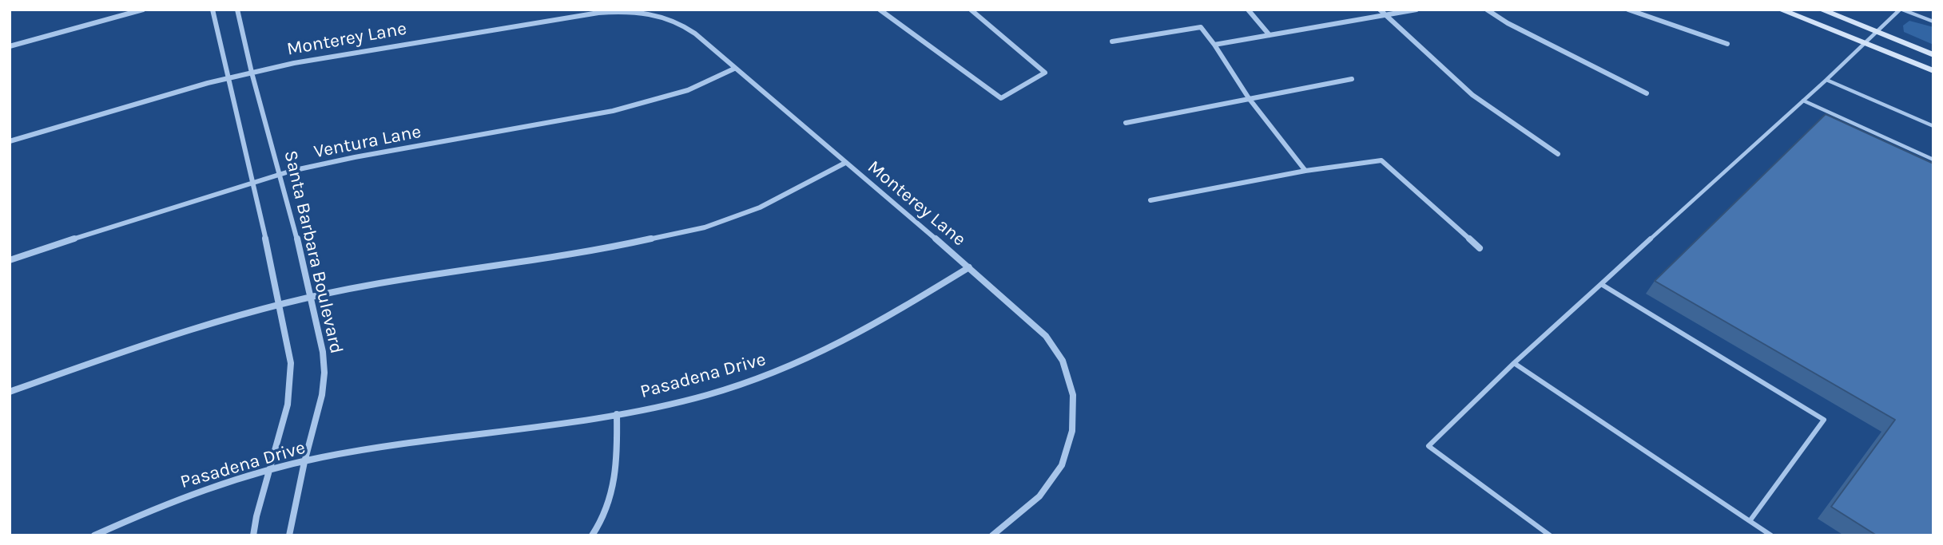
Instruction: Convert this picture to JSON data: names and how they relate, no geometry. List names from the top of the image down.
{
  "streets": {
    "street": [
      "Monterey Lane",
      "Ventura Lane",
      "Santa Barbara Boulevard",
      "Pasadena Drive"
    ]
  },
  "crossings": [
    ["Monterey Lane", "Ventura Lane"],
    ["Monterey Lane", "Santa Barbara Boulevard"],
    ["Monterey Lane", "Pasadena Drive"],
    ["Ventura Lane", "Santa Barbara Boulevard"],
    ["Santa Barbara Boulevard", "Pasadena Drive"]
  ]
}
